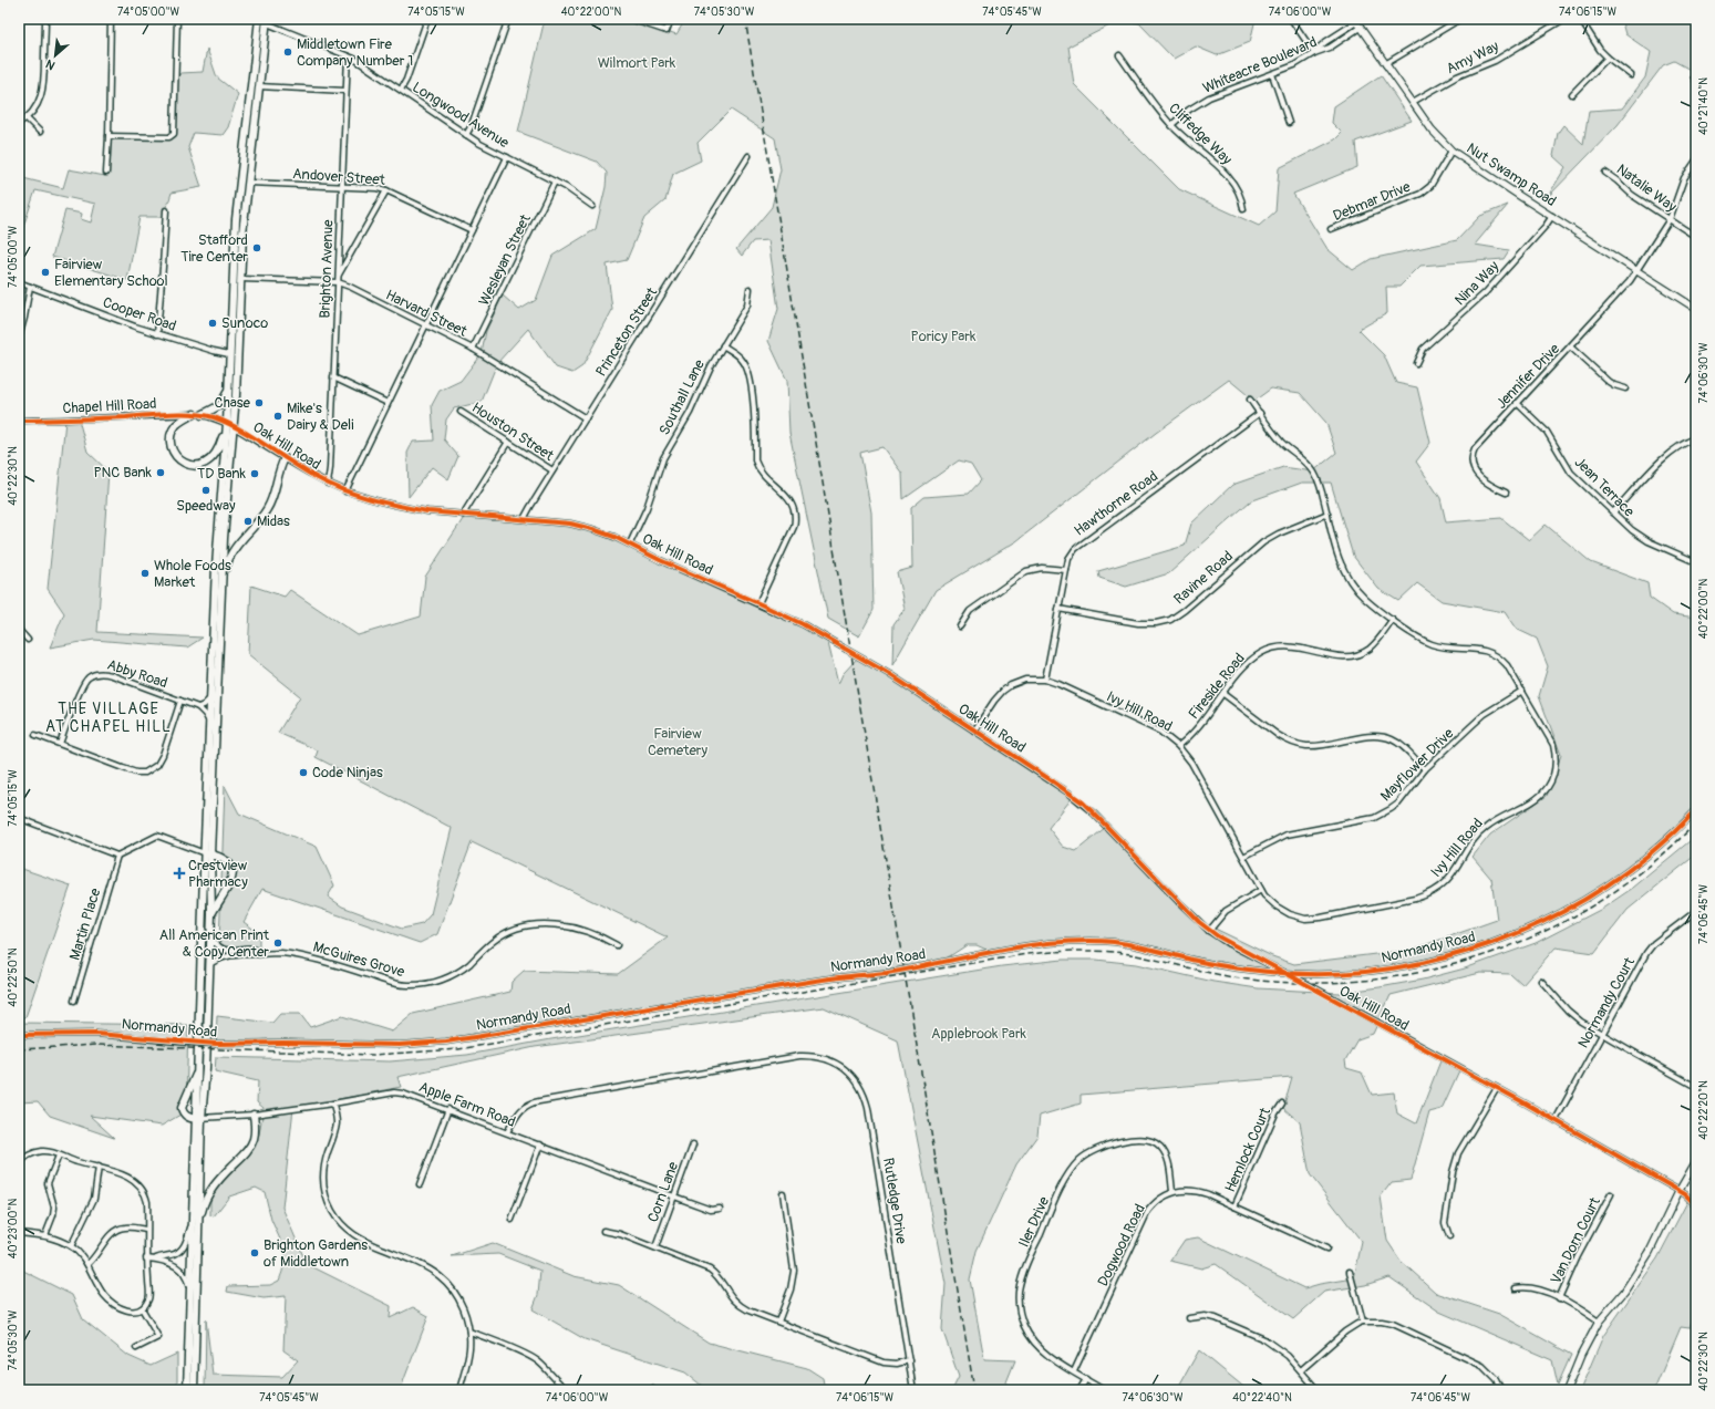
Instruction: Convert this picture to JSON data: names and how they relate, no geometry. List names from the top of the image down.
{
  "streets": {
    "main road": ["Nut Swamp Road"],
    "street": [
      "Amy Way",
      "Whiteacre Boulevard",
      "Longwood Avenue",
      "Cliffedge Way",
      "Andover Street",
      "Natalie Way",
      "Debmar Drive",
      "Wesleyan Street",
      "Brighton Avenue",
      "Nina Way",
      "Harvard Street",
      "Cooper Road",
      "Princeton Street",
      "Jennifer Drive",
      "Southall Lane",
      "Chapel Hill Road",
      "Houston Street",
      "Oak Hill Road",
      "Jean Terrace",
      "Hawthorne Road",
      "Ravine Road",
      "Abby Road",
      "Fireside Road",
      "Ivy Hill Road",
      "Mayflower Drive",
      "Martin Place",
      "Normandy Road",
      "McGuires Grove",
      "Normandy Court",
      "Apple Farm Road",
      "Hemlock Court",
      "Corn Lane",
      "Rutledge Drive",
      "Iler Drive",
      "Van Dorn Court",
      "Dogwood Road"
    ]
  },
  "crossings": [
    ["Amy Way", "Nut Swamp Road"],
    ["Whiteacre Boulevard", "Cliffedge Way"],
    ["Whiteacre Boulevard", "Nut Swamp Road"],
    ["Longwood Avenue", "Wesleyan Street"],
    ["Longwood Avenue", "Brighton Avenue"],
    ["Nut Swamp Road", "Debmar Drive"],
    ["Nut Swamp Road", "Nina Way"],
    ["Nut Swamp Road", "Jennifer Drive"],
    ["Andover Street", "Brighton Avenue"],
    ["Natalie Way", "Jennifer Drive"],
    ["Wesleyan Street", "Harvard Street"],
    ["Brighton Avenue", "Harvard Street"],
    ["Brighton Avenue", "Oak Hill Road"],
    ["Harvard Street", "Princeton Street"],
    ["Princeton Street", "Houston Street"],
    ["Princeton Street", "Oak Hill Road"],
    ["Jennifer Drive", "Jean Terrace"],
    ["Southall Lane", "Oak Hill Road"],
    ["Chapel Hill Road", "Oak Hill Road"],
    ["Oak Hill Road", "Ivy Hill Road"],
    ["Oak Hill Road", "Normandy Road"],
    ["Oak Hill Road", "Normandy Court"],
    ["Hawthorne Road", "Ravine Road"],
    ["Hawthorne Road", "Ivy Hill Road"],
    ["Ravine Road", "Ivy Hill Road"],
    ["Fireside Road", "Ivy Hill Road"],
    ["Ivy Hill Road", "Mayflower Drive"],
    ["Apple Farm Road", "Corn Lane"],
    ["Apple Farm Road", "Rutledge Drive"],
    ["Iler Drive", "Dogwood Road"]
  ],
  "districts": ["THE VILLAGE AT CHAPEL HILL"],
  "parks": [
    "Wilmort Park",
    "Poricy Park",
    "Fairview Cemetery",
    "Applebrook Park"
  ],
  "places": {
    "other": [
      "Middletown Fire Company Number 1",
      "Stafford Tire Center",
      "Fairview Elementary School",
      "Sunoco",
      "Chase",
      "Mike's Dairy & Deli",
      "PNC Bank",
      "TD Bank",
      "Speedway",
      "Midas",
      "Whole Foods Market",
      "Code Ninjas",
      "All American Print & Copy Center",
      "Brighton Gardens of Middletown"
    ],
    "health": ["Crestview Pharmacy"]
  },
  "north": "bottom left",
  "coordinates": [
    "74°05'00\"W",
    "74°05'15\"W",
    "40°22'00\"N",
    "74°05'30\"W",
    "74°05'45\"W",
    "74°06'00\"W",
    "74°06'15\"W",
    "40°21'40\"N",
    "74°06'30\"W",
    "40°22'30\"N",
    "74°06'45\"W",
    "40°22'50\"N",
    "40°22'20\"N",
    "40°23'00\"N",
    "40°22'40\"N"
  ]
}
